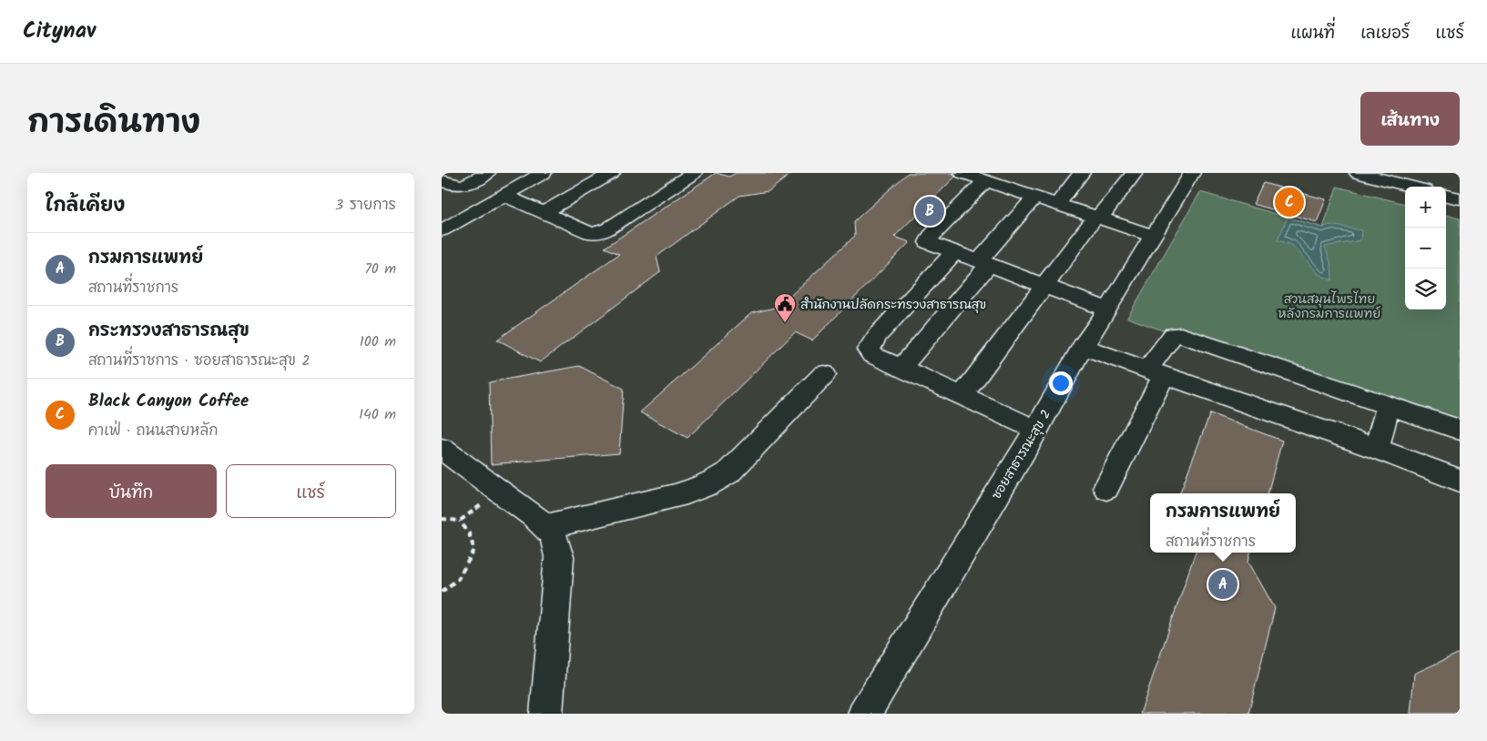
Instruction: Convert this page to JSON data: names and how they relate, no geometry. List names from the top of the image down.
{
  "streets": {
    "street": ["ซอยสาธารณะสุข 2"]
  },
  "parks": ["สวนสมุนไพรไทย หลังกรมการแพทย์"],
  "places": {
    "public building": ["สำนักงานปลัดกระทรวงสาธารณสุข"]
  },
  "page": {
    "header": "Citynav",
    "nav": ["แผนที่", "เลเยอร์", "แชร์"],
    "title": "การเดินทาง",
    "buttons": [
      "เส้นทาง",
      ["บันทึก", "แชร์"]
    ],
    "heading": ["ใกล้เคียง", "3 รายการ"],
    "pins": ["C", "B", "A"],
    "map_buttons": ["+", "−"],
    "list": [
      {
        "mark": "A",
        "name": "กรมการแพทย์",
        "note": "สถานที่ราชการ",
        "value": "70 m"
      },
      {
        "mark": "B",
        "name": "กระทรวงสาธารณสุข",
        "note": "สถานที่ราชการ · ซอยสาธารณะสุข 2",
        "value": "100 m"
      },
      {
        "mark": "C",
        "name": "Black Canyon Coffee",
        "note": "คาเฟ่ · ถนนสายหลัก",
        "value": "140 m"
      }
    ],
    "popup": ["กรมการแพทย์", "สถานที่ราชการ"]
  }
}
